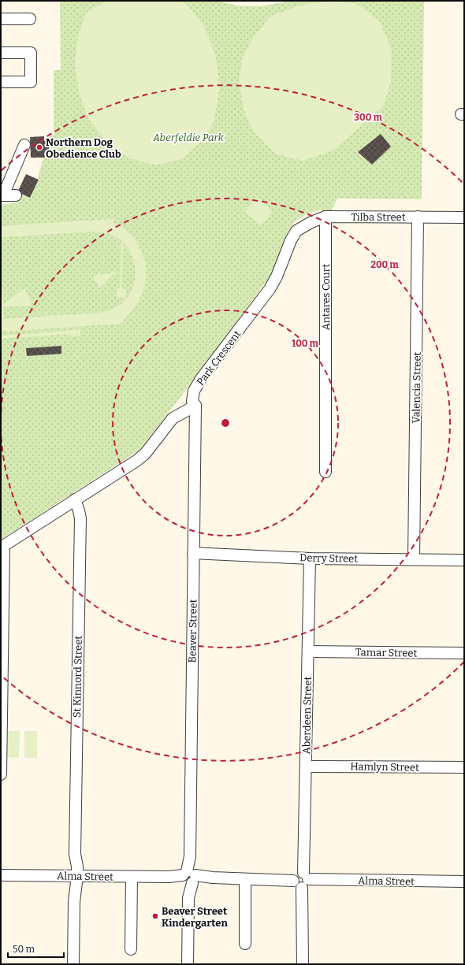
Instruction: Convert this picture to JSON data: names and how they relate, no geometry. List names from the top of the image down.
{
  "streets": {
    "street": [
      "Tilba Street",
      "Antares Court",
      "Park Crescent",
      "Valencia Street",
      "Derry Street",
      "Beaver Street",
      "Tamar Street",
      "St Kinnord Street",
      "Aberdeen Street",
      "Hamlyn Street",
      "Alma Street"
    ]
  },
  "crossings": [
    ["Tilba Street", "Antares Court"],
    ["Tilba Street", "Park Crescent"],
    ["Tilba Street", "Valencia Street"],
    ["Park Crescent", "Beaver Street"],
    ["Valencia Street", "Derry Street"],
    ["Derry Street", "Beaver Street"],
    ["Derry Street", "Aberdeen Street"],
    ["Beaver Street", "Alma Street"],
    ["Tamar Street", "Aberdeen Street"],
    ["St Kinnord Street", "Alma Street"],
    ["Aberdeen Street", "Hamlyn Street"],
    ["Aberdeen Street", "Alma Street"]
  ],
  "parks": ["Aberfeldie Park"],
  "places": ["Northern Dog Obedience Club", "Beaver Street Kindergarten"],
  "scale_bar": "50 m",
  "rings": ["300 m", "200 m", "100 m"]
}
